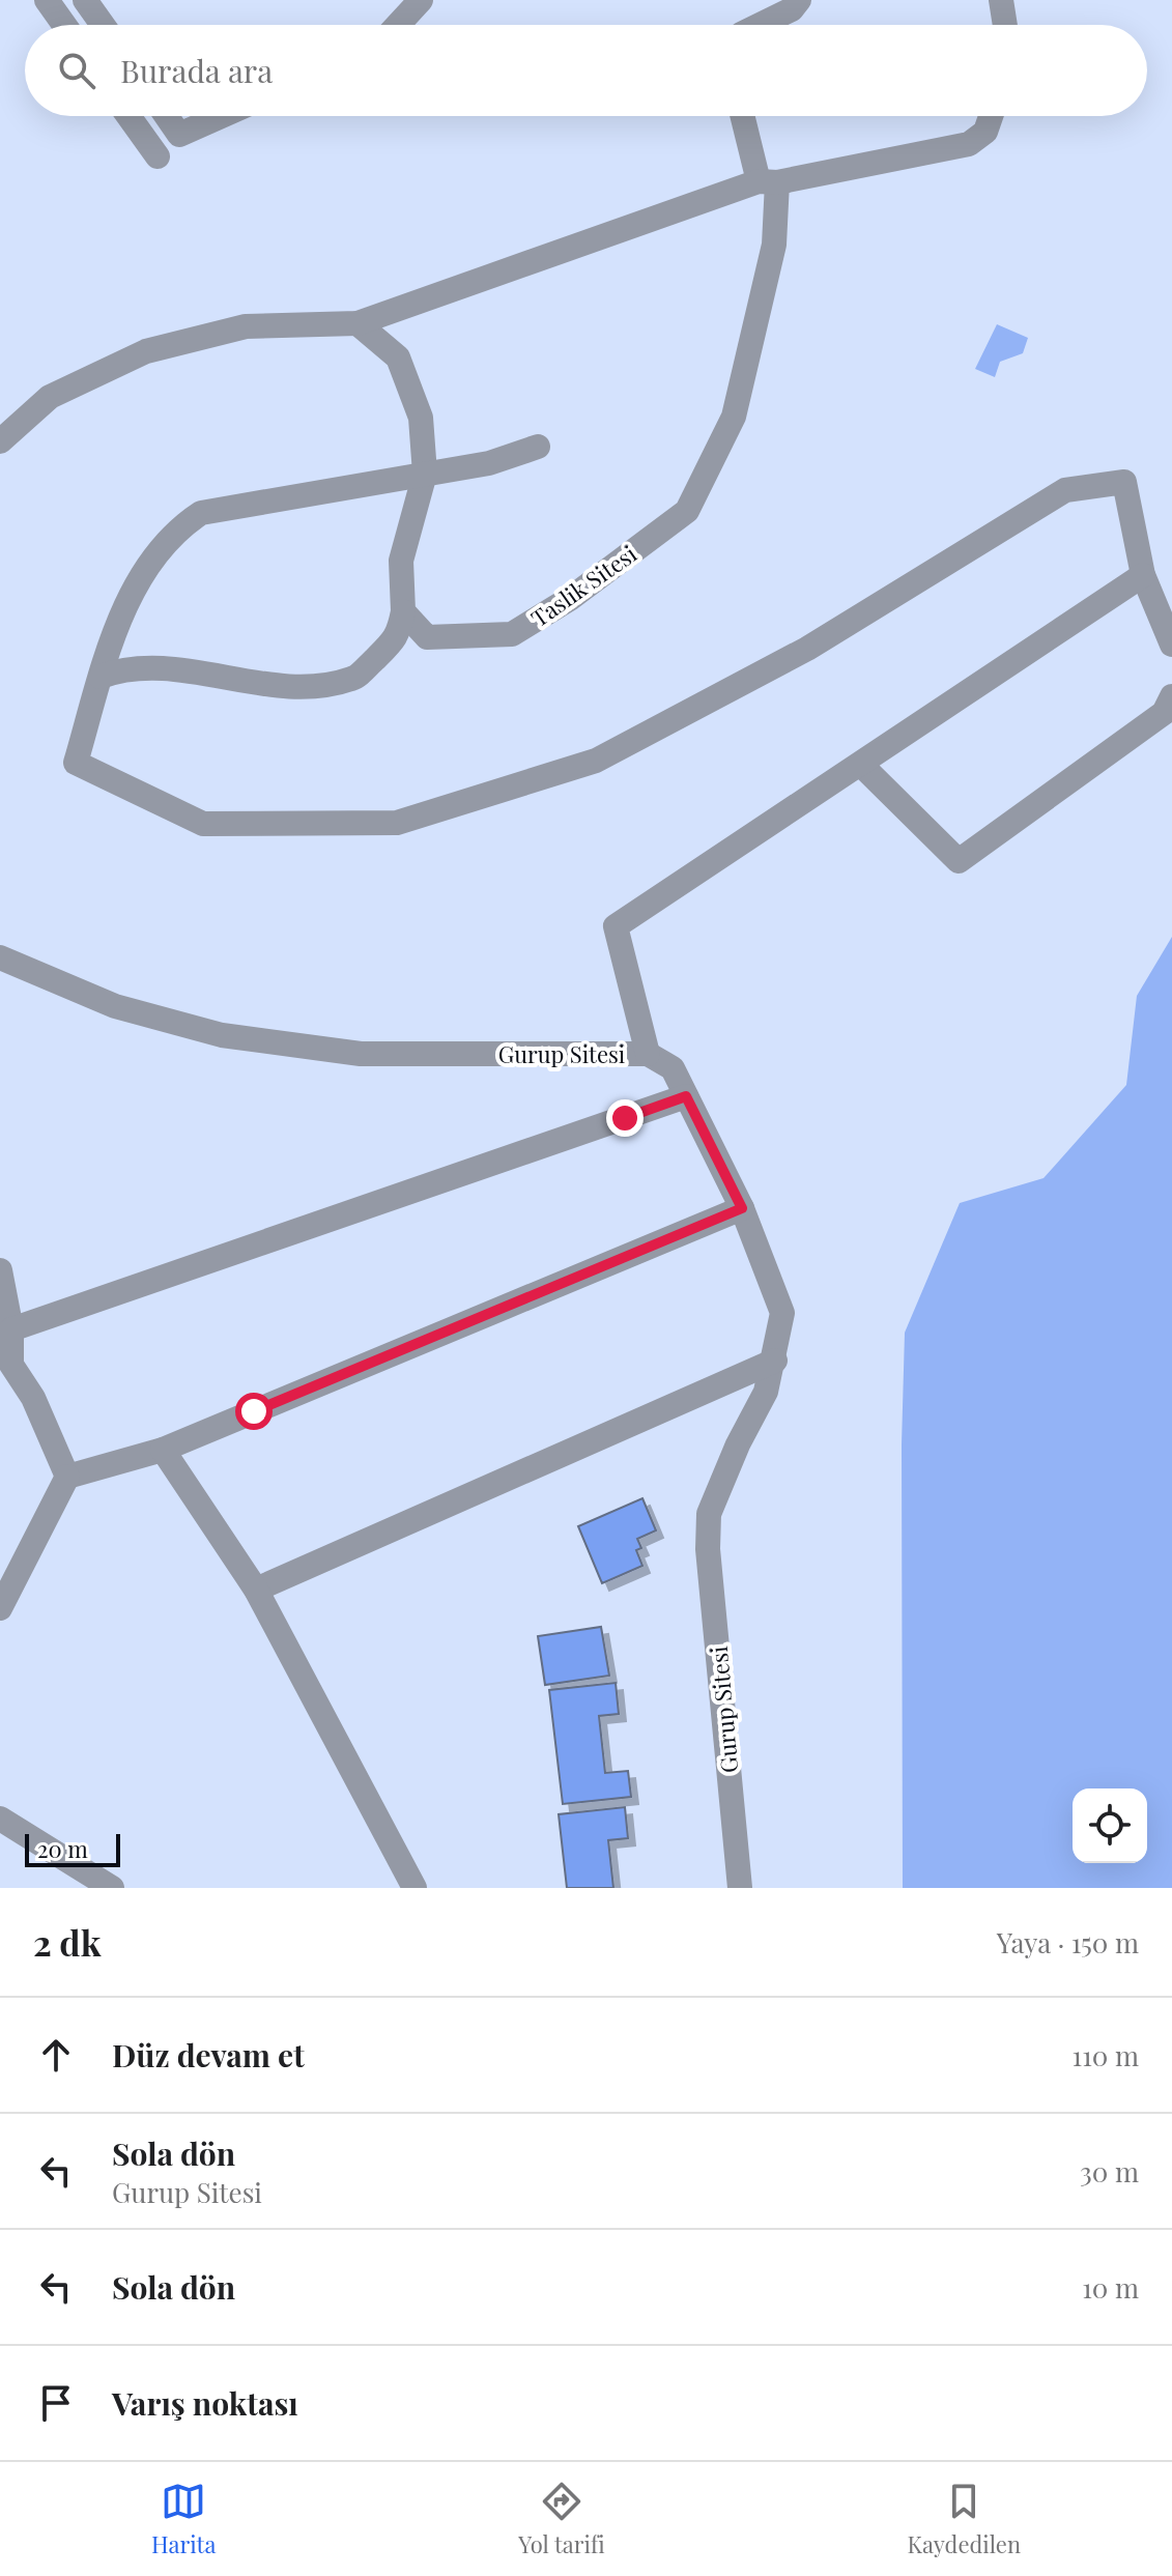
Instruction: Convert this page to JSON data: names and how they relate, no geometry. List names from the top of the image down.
{
  "streets": {
    "street": ["Taslik Sitesi", "Gurup Sitesi"]
  },
  "scale_bar": "20 m",
  "page": {
    "search": "Burada ara",
    "scale": "20 m",
    "heading": ["2 dk", "Yaya · 150 m"],
    "list": [
      ["Düz devam et", "110 m"],
      ["Sola dön", "Gurup Sitesi", "30 m"],
      ["Sola dön", "10 m"],
      "Varış noktası"
    ],
    "nav": ["Harita", "Yol tarifi", "Kaydedilen"]
  }
}
